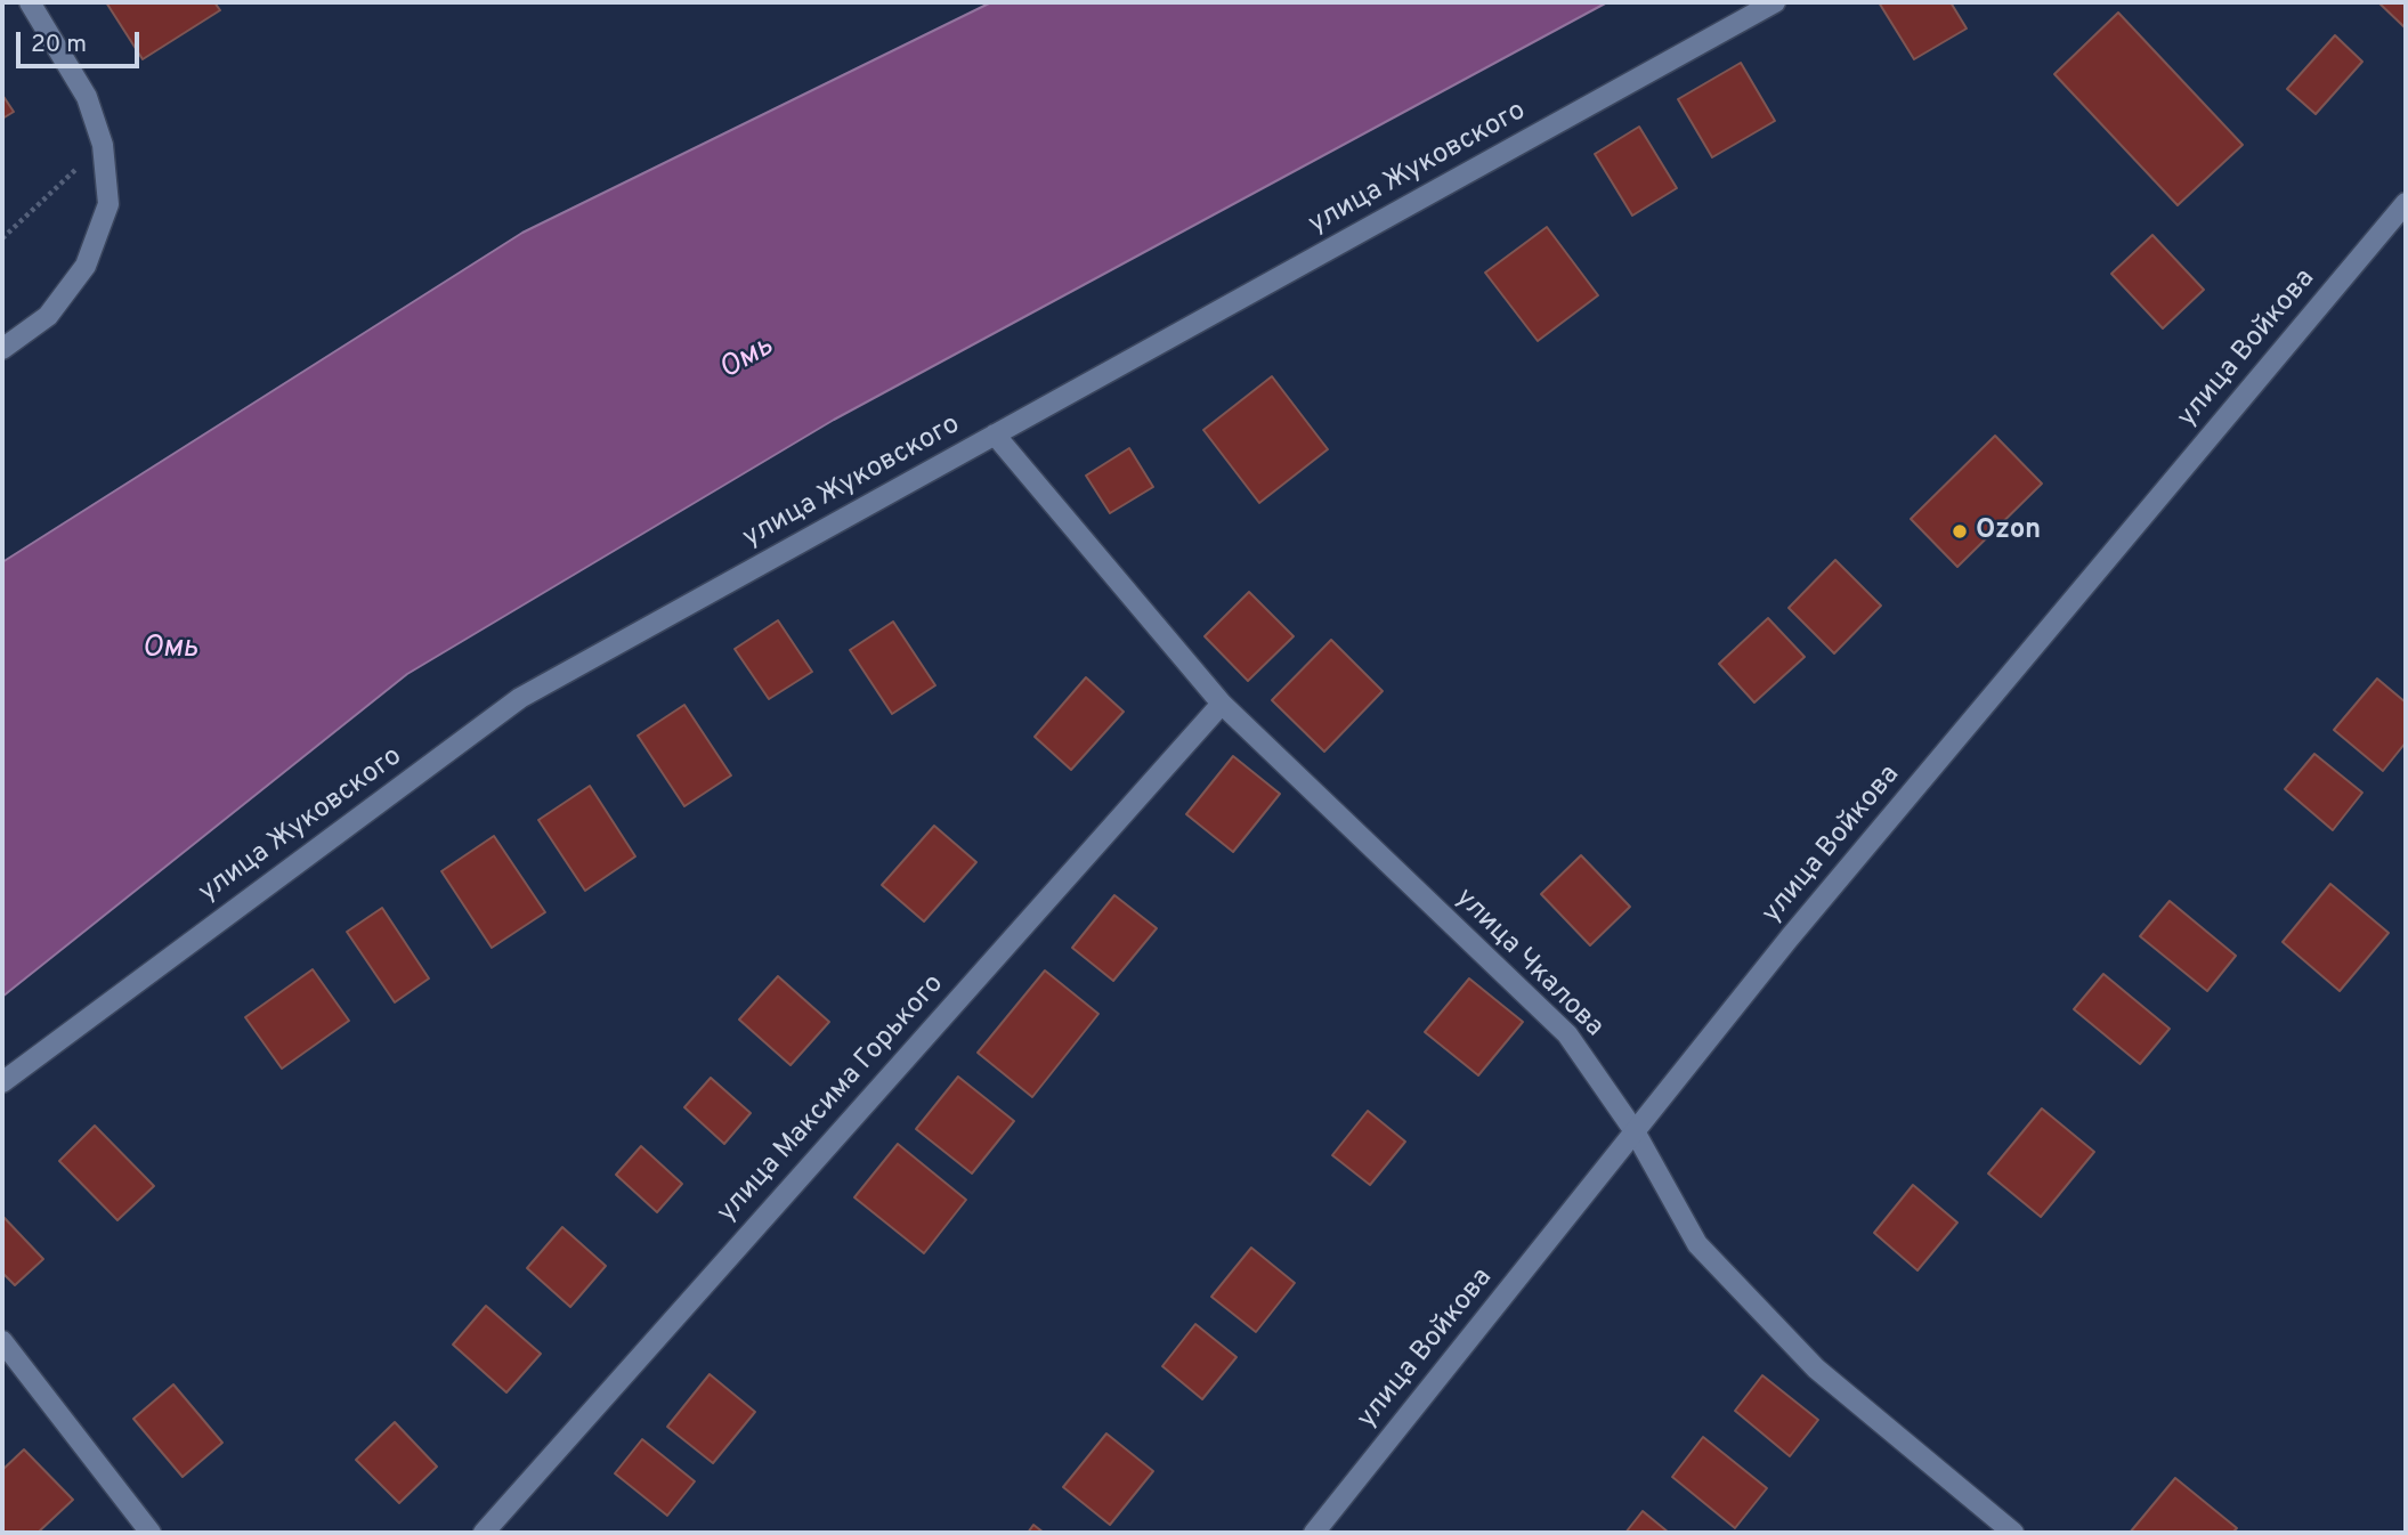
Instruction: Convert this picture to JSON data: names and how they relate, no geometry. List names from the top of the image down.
{
  "streets": {
    "street": [
      "улица Жуковского",
      "улица Войкова",
      "улица Чкалова",
      "улица Максима Горького"
    ]
  },
  "crossings": [
    ["улица Жуковского", "улица Чкалова"],
    ["улица Войкова", "улица Чкалова"],
    ["улица Чкалова", "улица Максима Горького"]
  ],
  "water": ["Омь"],
  "places": ["Ozon"],
  "scale_bar": "20 m"
}
